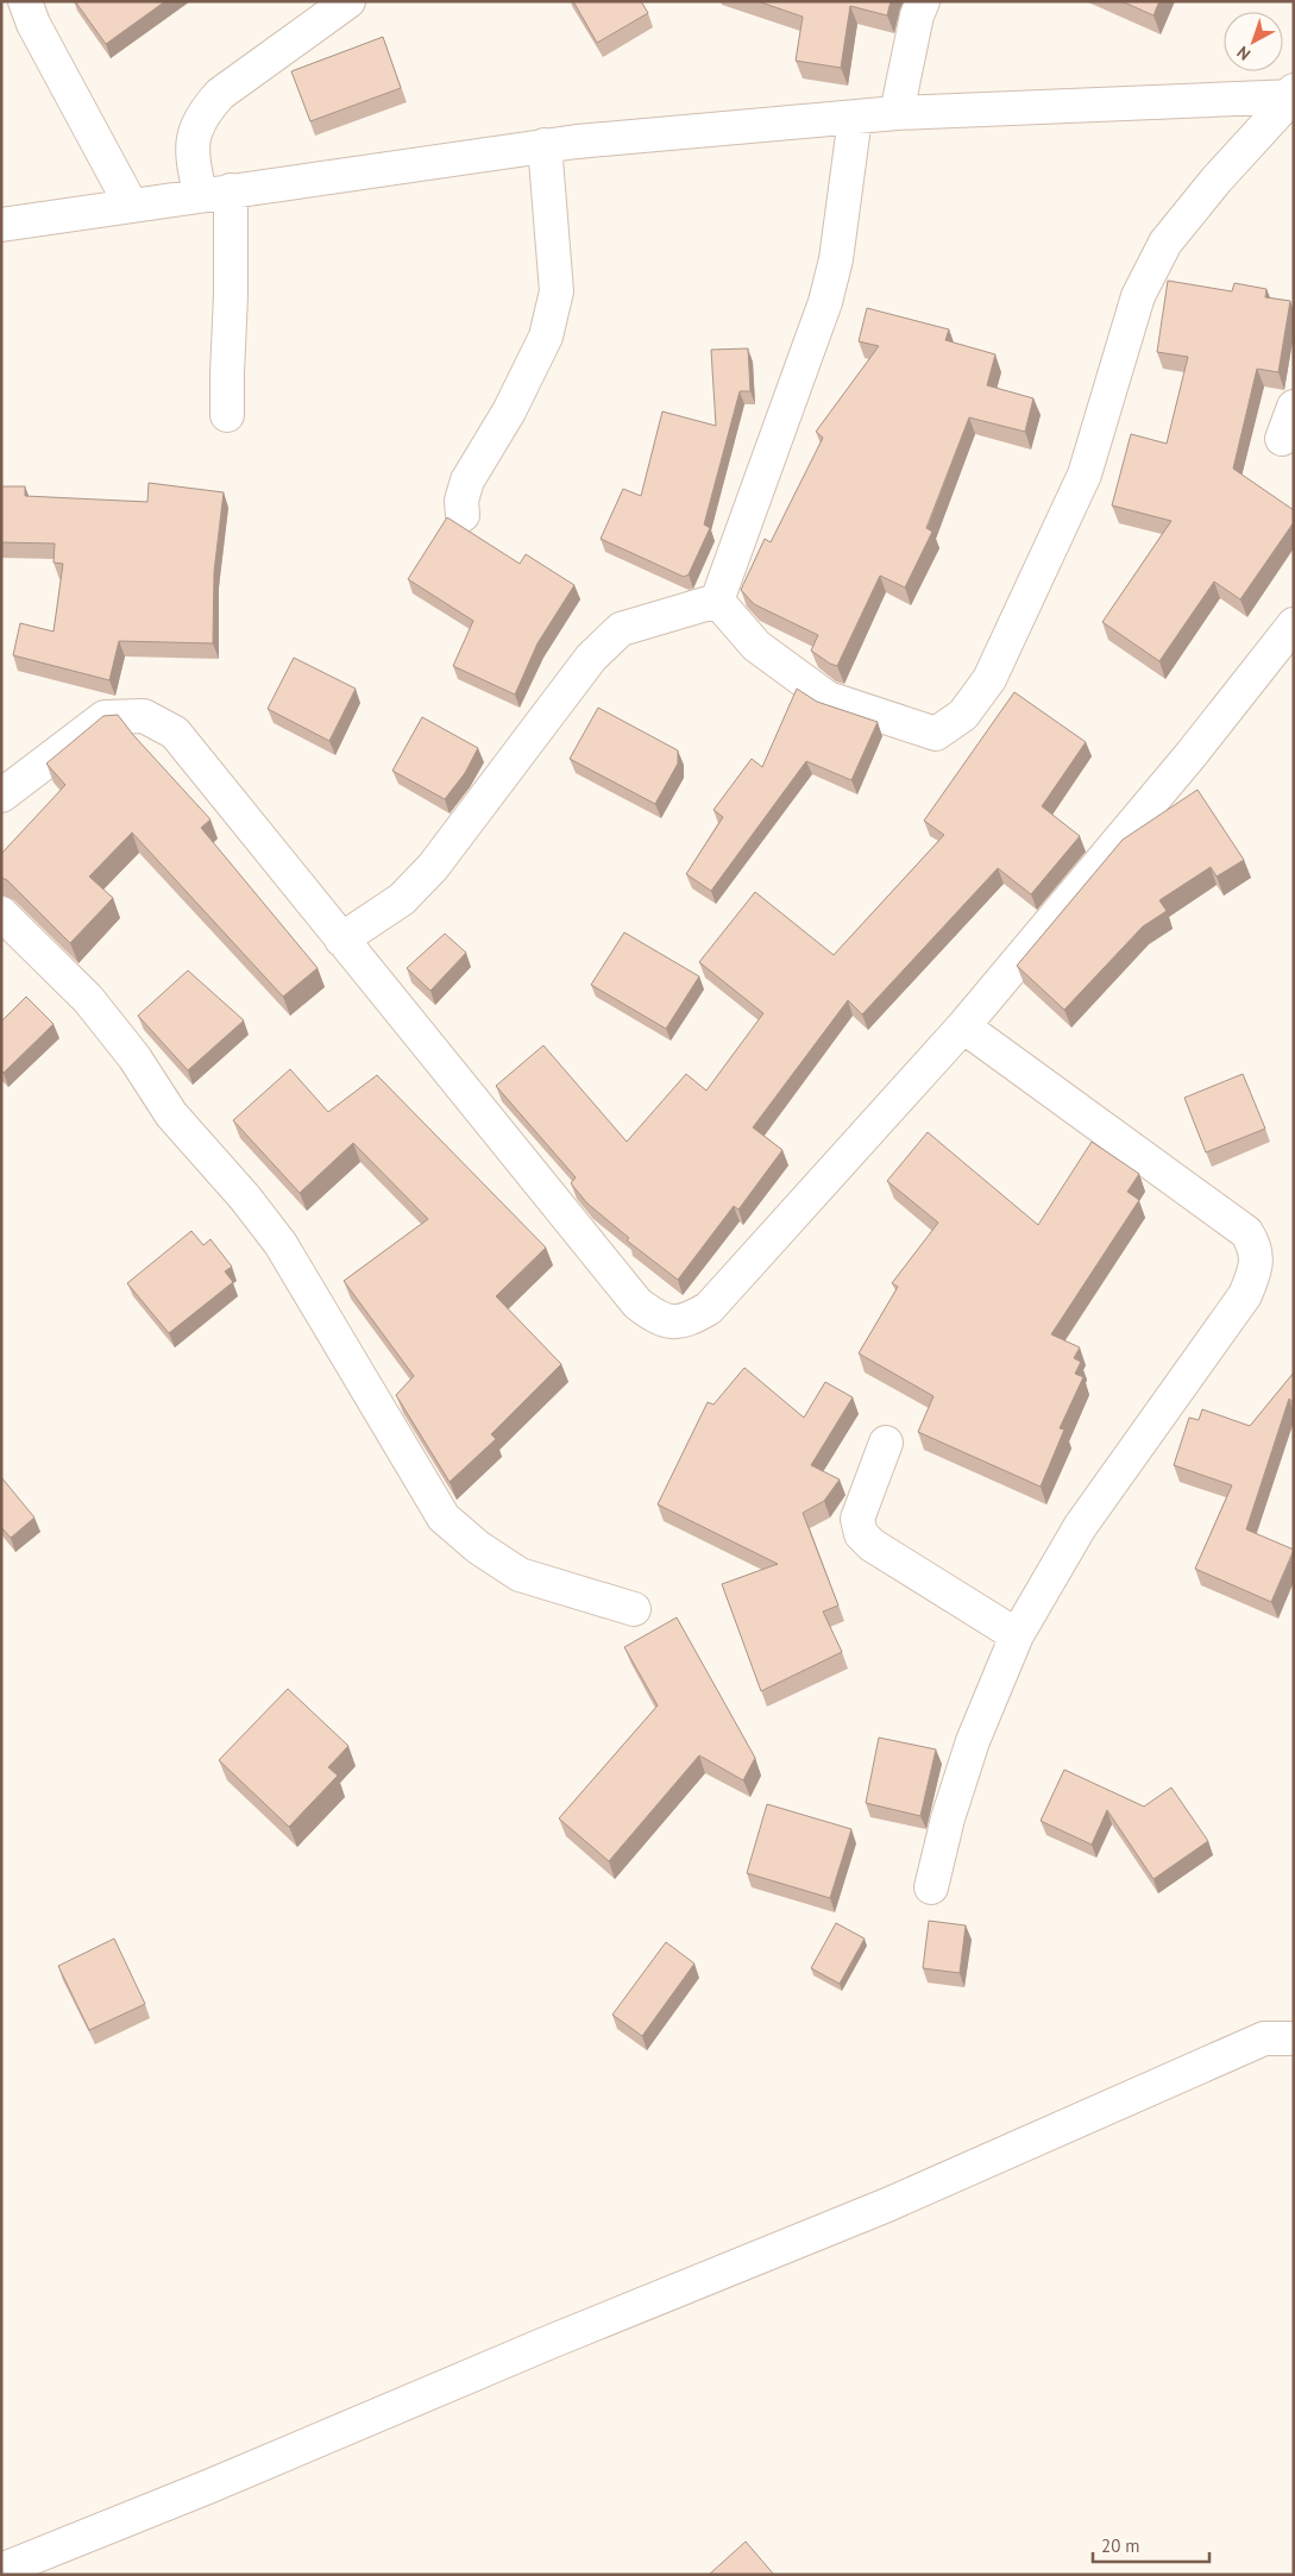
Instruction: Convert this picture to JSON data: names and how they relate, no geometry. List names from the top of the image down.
{
  "scale_bar": "20 m",
  "north": "bottom left"
}
